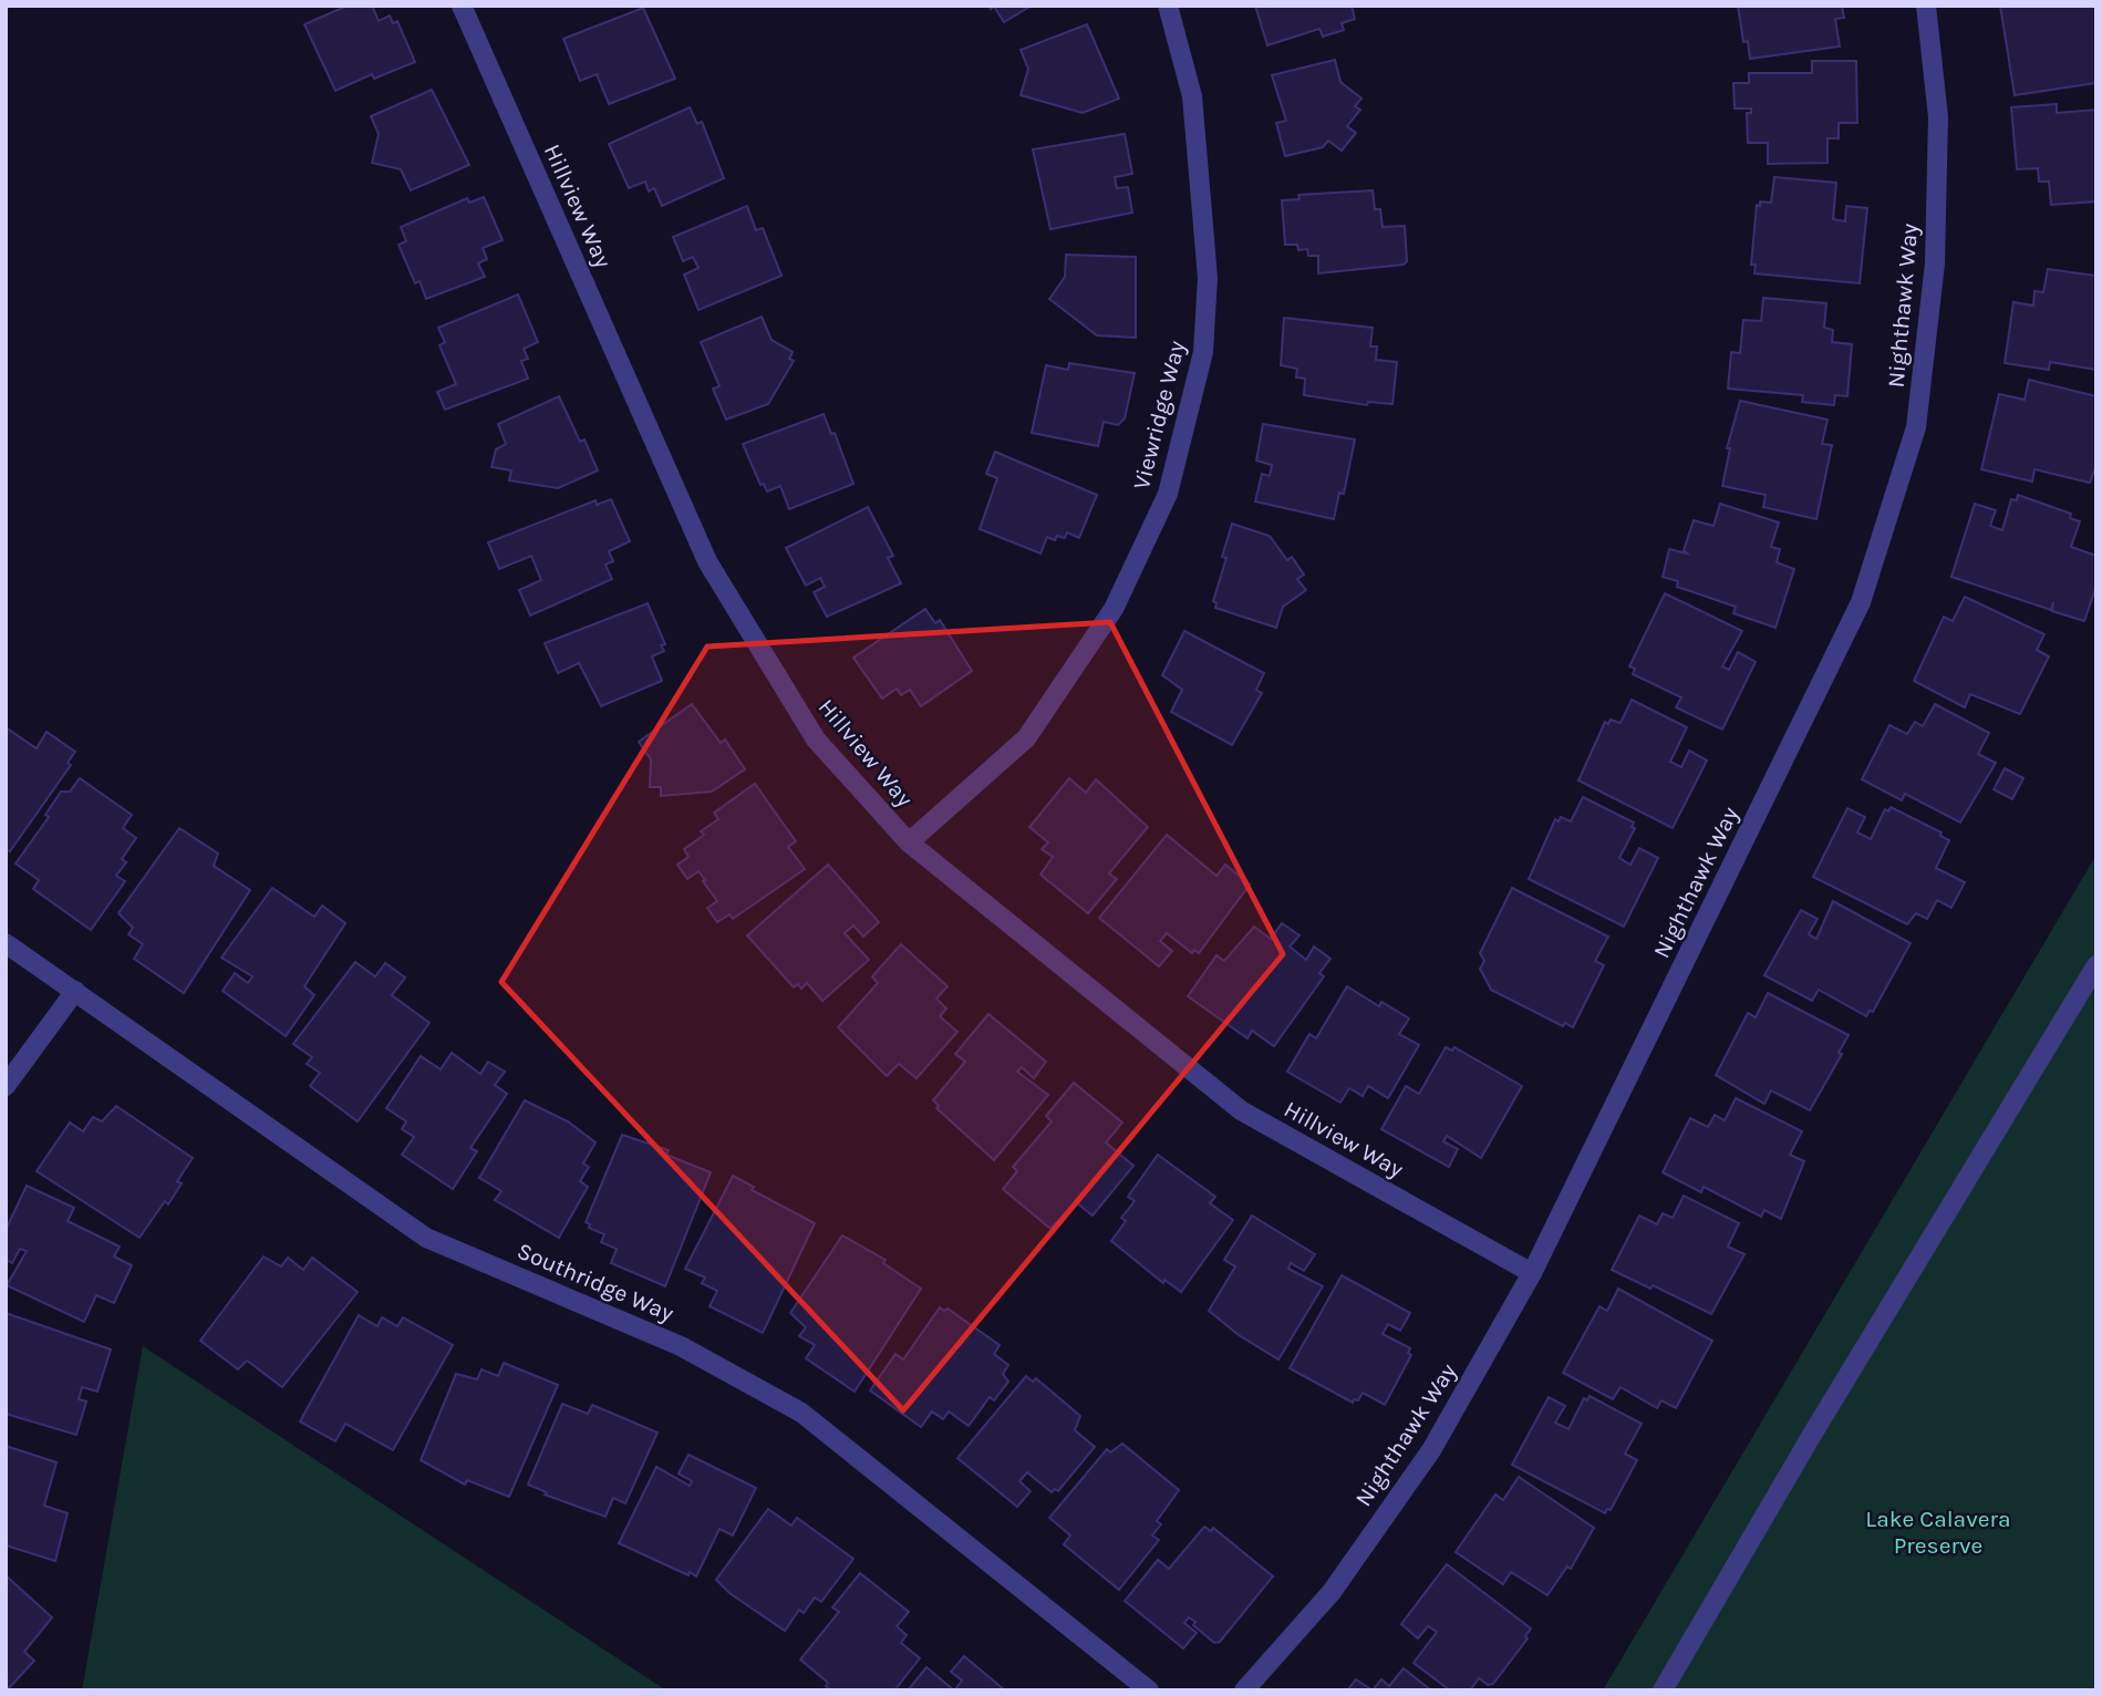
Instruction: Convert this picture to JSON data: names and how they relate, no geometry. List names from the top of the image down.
{
  "streets": {
    "street": [
      "Hillview Way",
      "Nighthawk Way",
      "Viewridge Way",
      "Southridge Way"
    ]
  },
  "crossings": [
    ["Hillview Way", "Nighthawk Way"],
    ["Hillview Way", "Viewridge Way"]
  ],
  "parks": ["Lake Calavera Preserve"]
}
